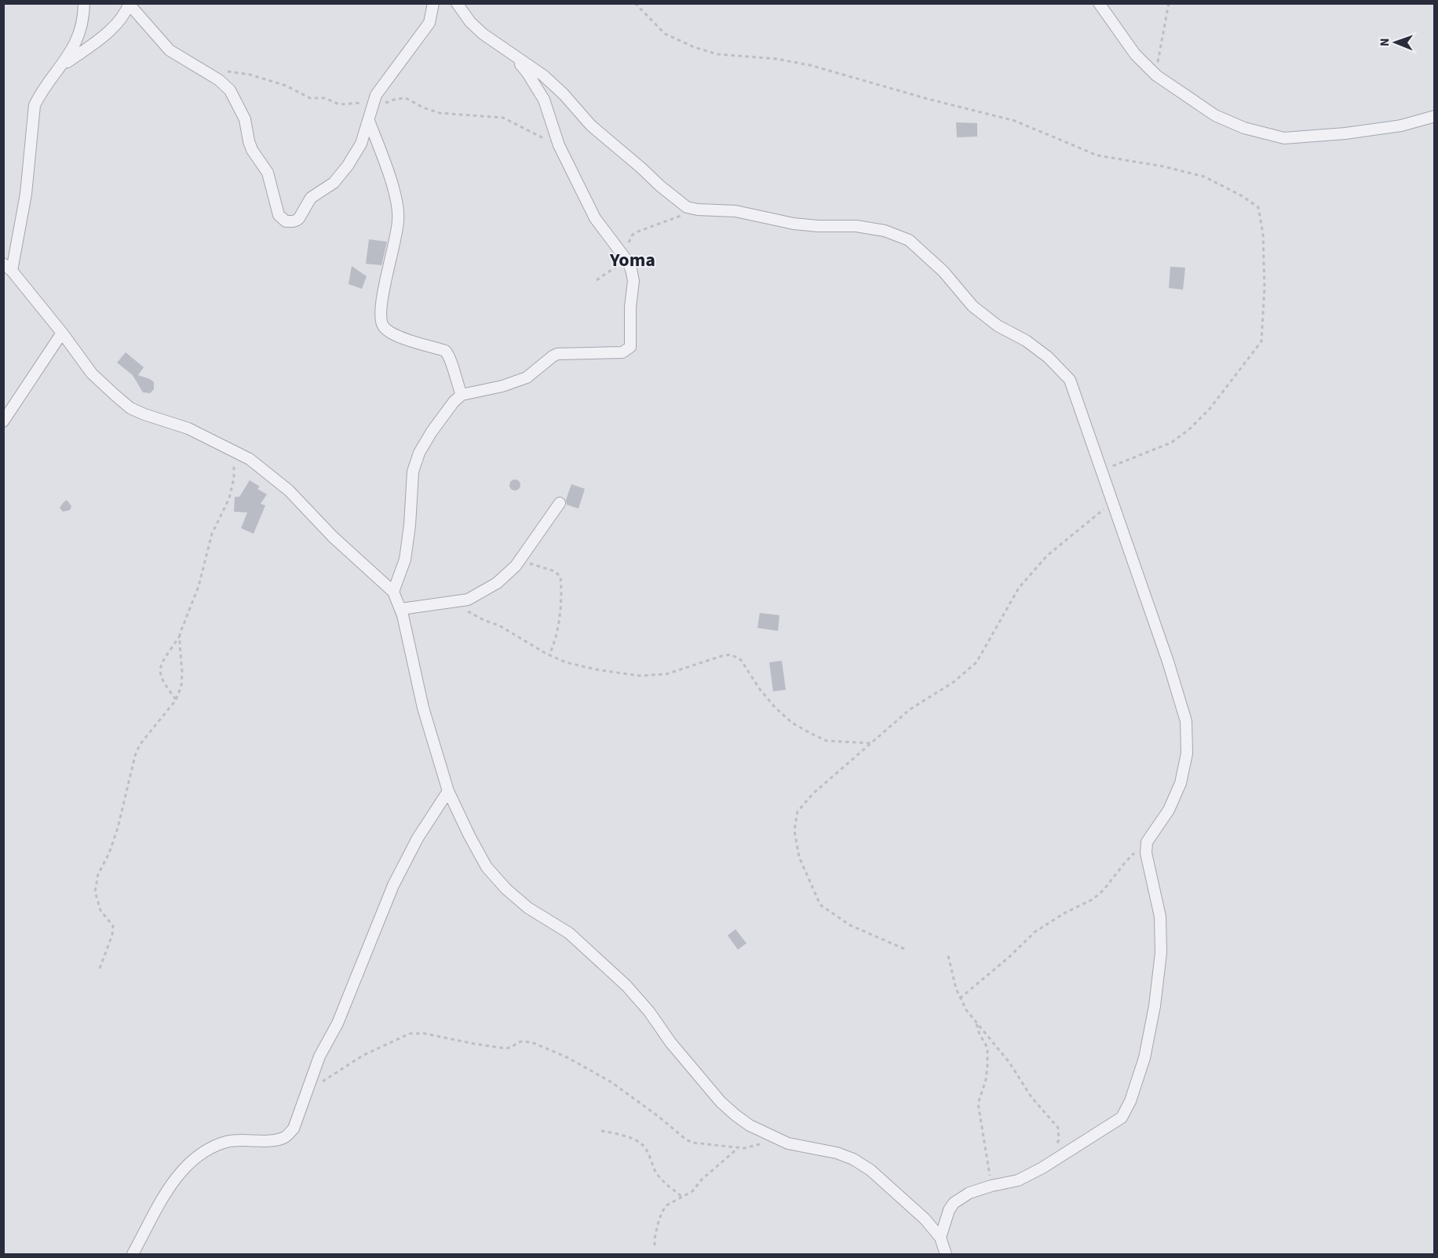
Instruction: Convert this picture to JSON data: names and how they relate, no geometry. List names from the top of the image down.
{
  "districts": ["Yoma"],
  "north": "left"
}
